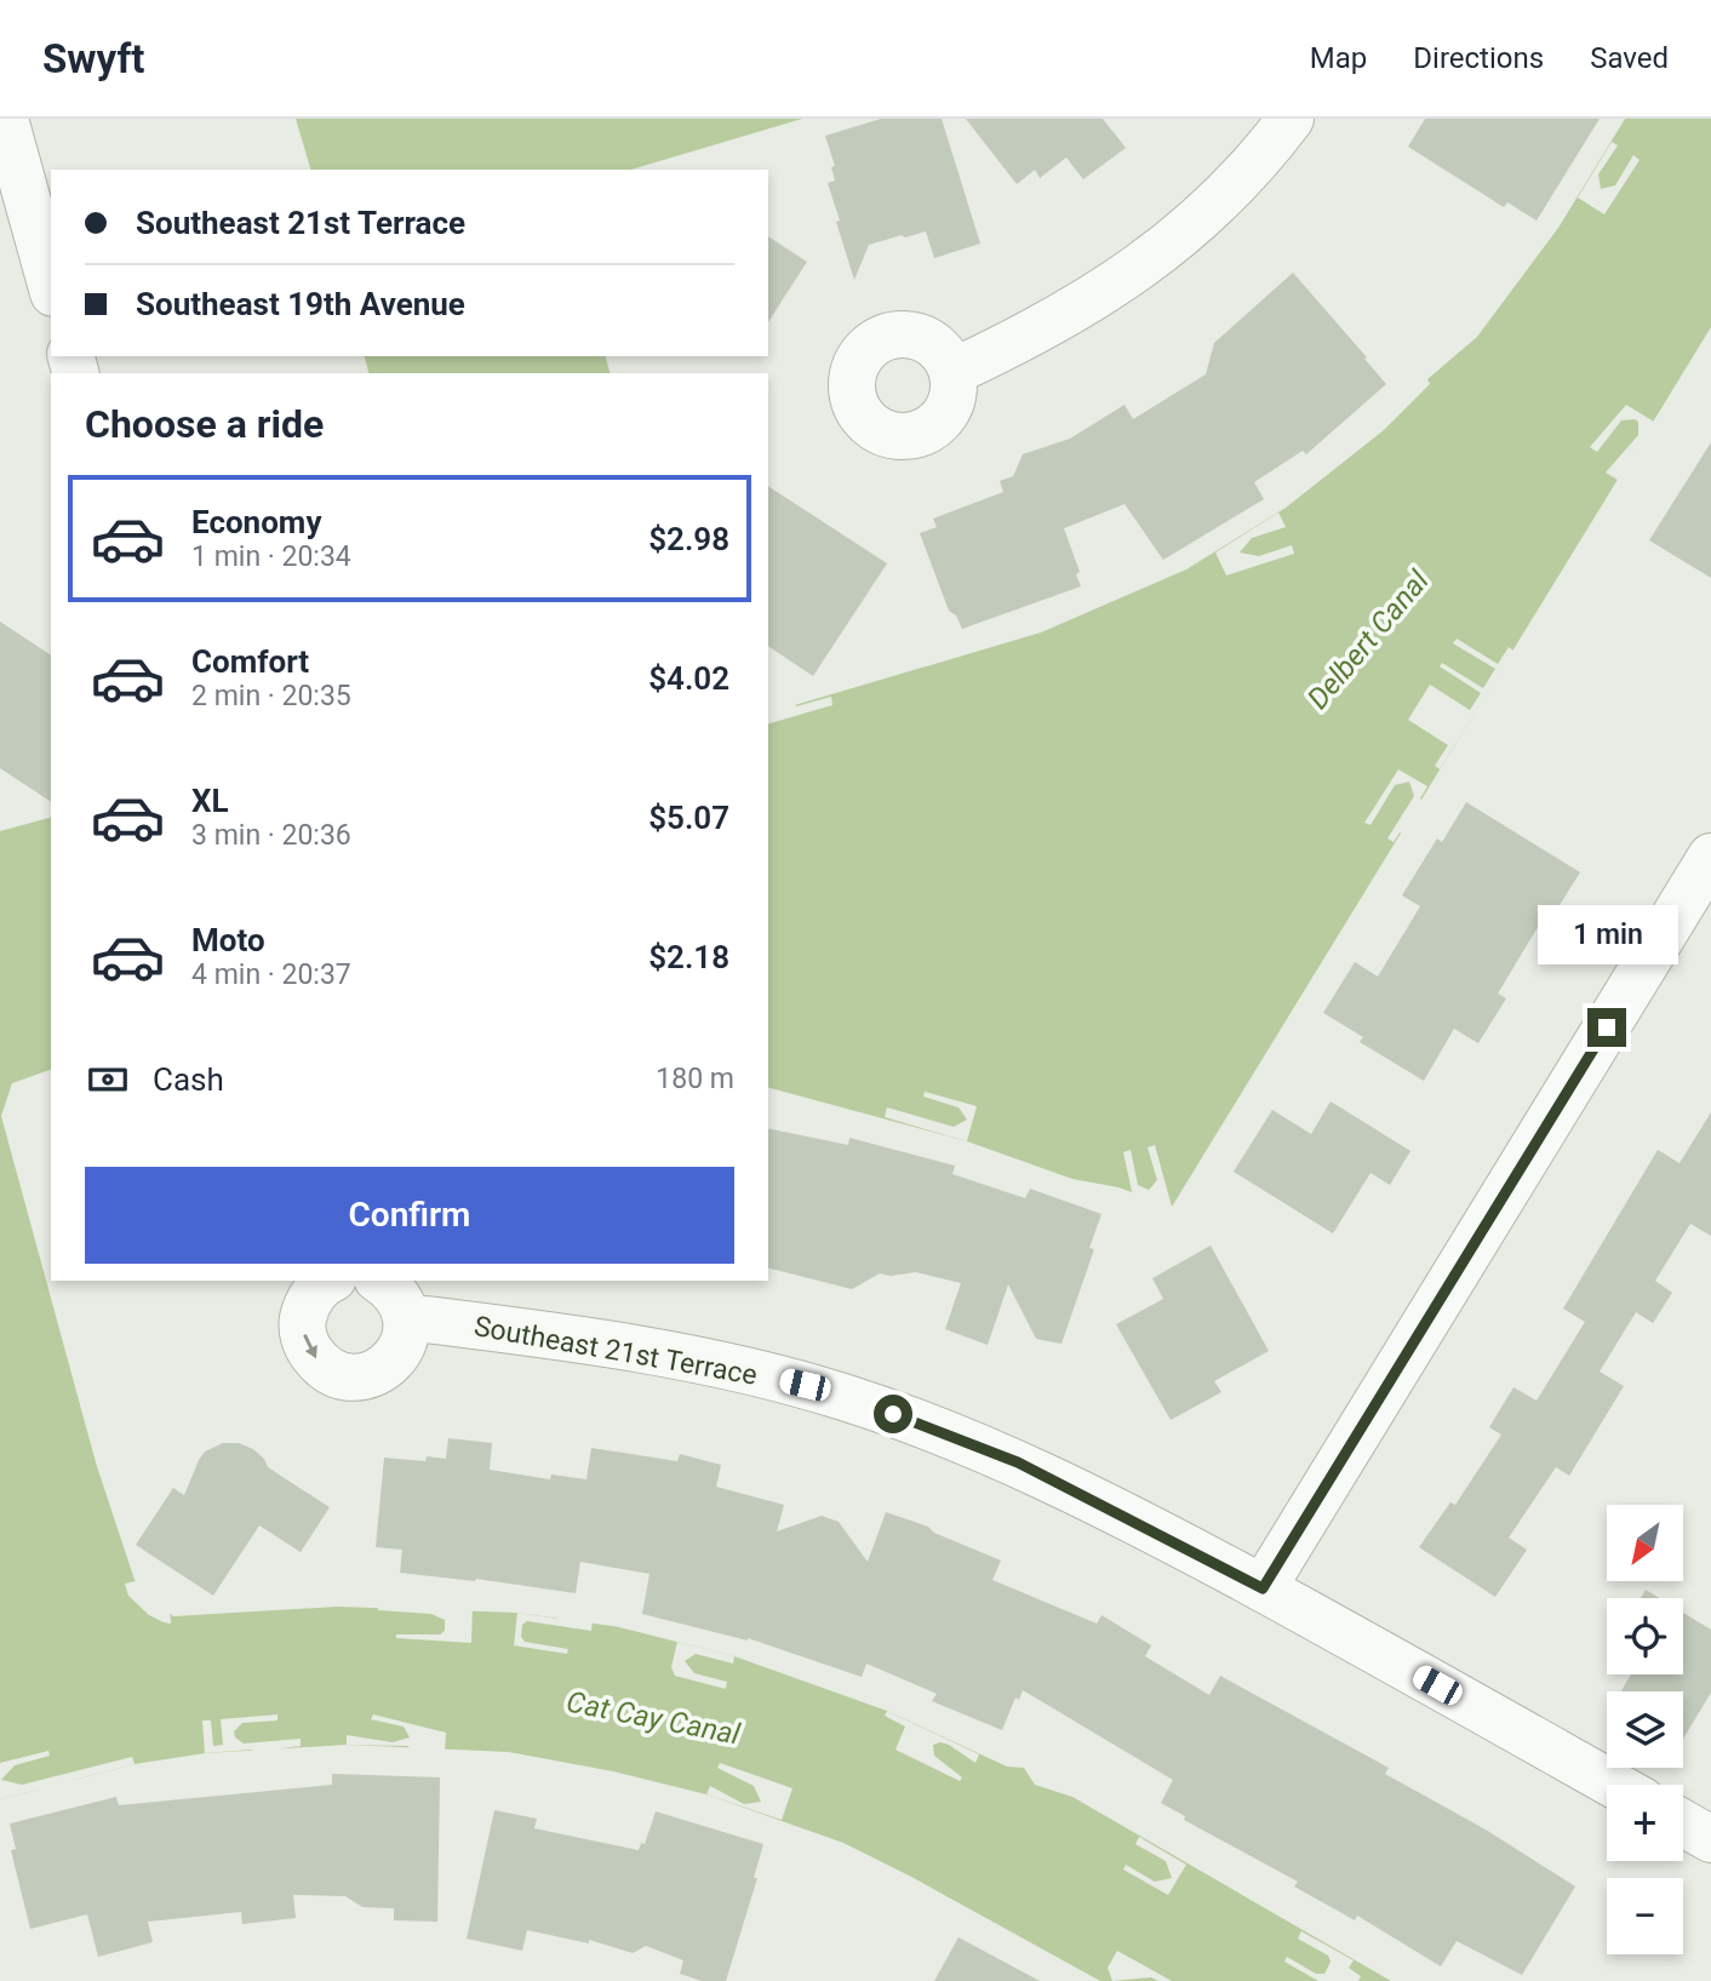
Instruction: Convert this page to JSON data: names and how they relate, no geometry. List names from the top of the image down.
{
  "streets": {
    "street": ["Southeast 21st Terrace"]
  },
  "water": ["Delbert Canal", "Cat Cay Canal"],
  "north": "bottom left",
  "page": {
    "header": "Swyft",
    "nav": ["Map", "Directions", "Saved"],
    "banner": ["Southeast 21st Terrace", "Southeast 19th Avenue"],
    "heading": "Choose a ride",
    "list": [
      {
        "name": "Economy",
        "note": "1 min · 20:34",
        "value": "$2.98"
      },
      {
        "name": "Comfort",
        "note": "2 min · 20:35",
        "value": "$4.02"
      },
      {
        "name": "XL",
        "note": "3 min · 20:36",
        "value": "$5.07"
      },
      {
        "name": "Moto",
        "note": "4 min · 20:37",
        "value": "$2.18"
      }
    ],
    "bubble": "1 min",
    "pay": ["Cash", "180 m"],
    "buttons": "Confirm",
    "map_buttons": ["+", "−"]
  }
}
